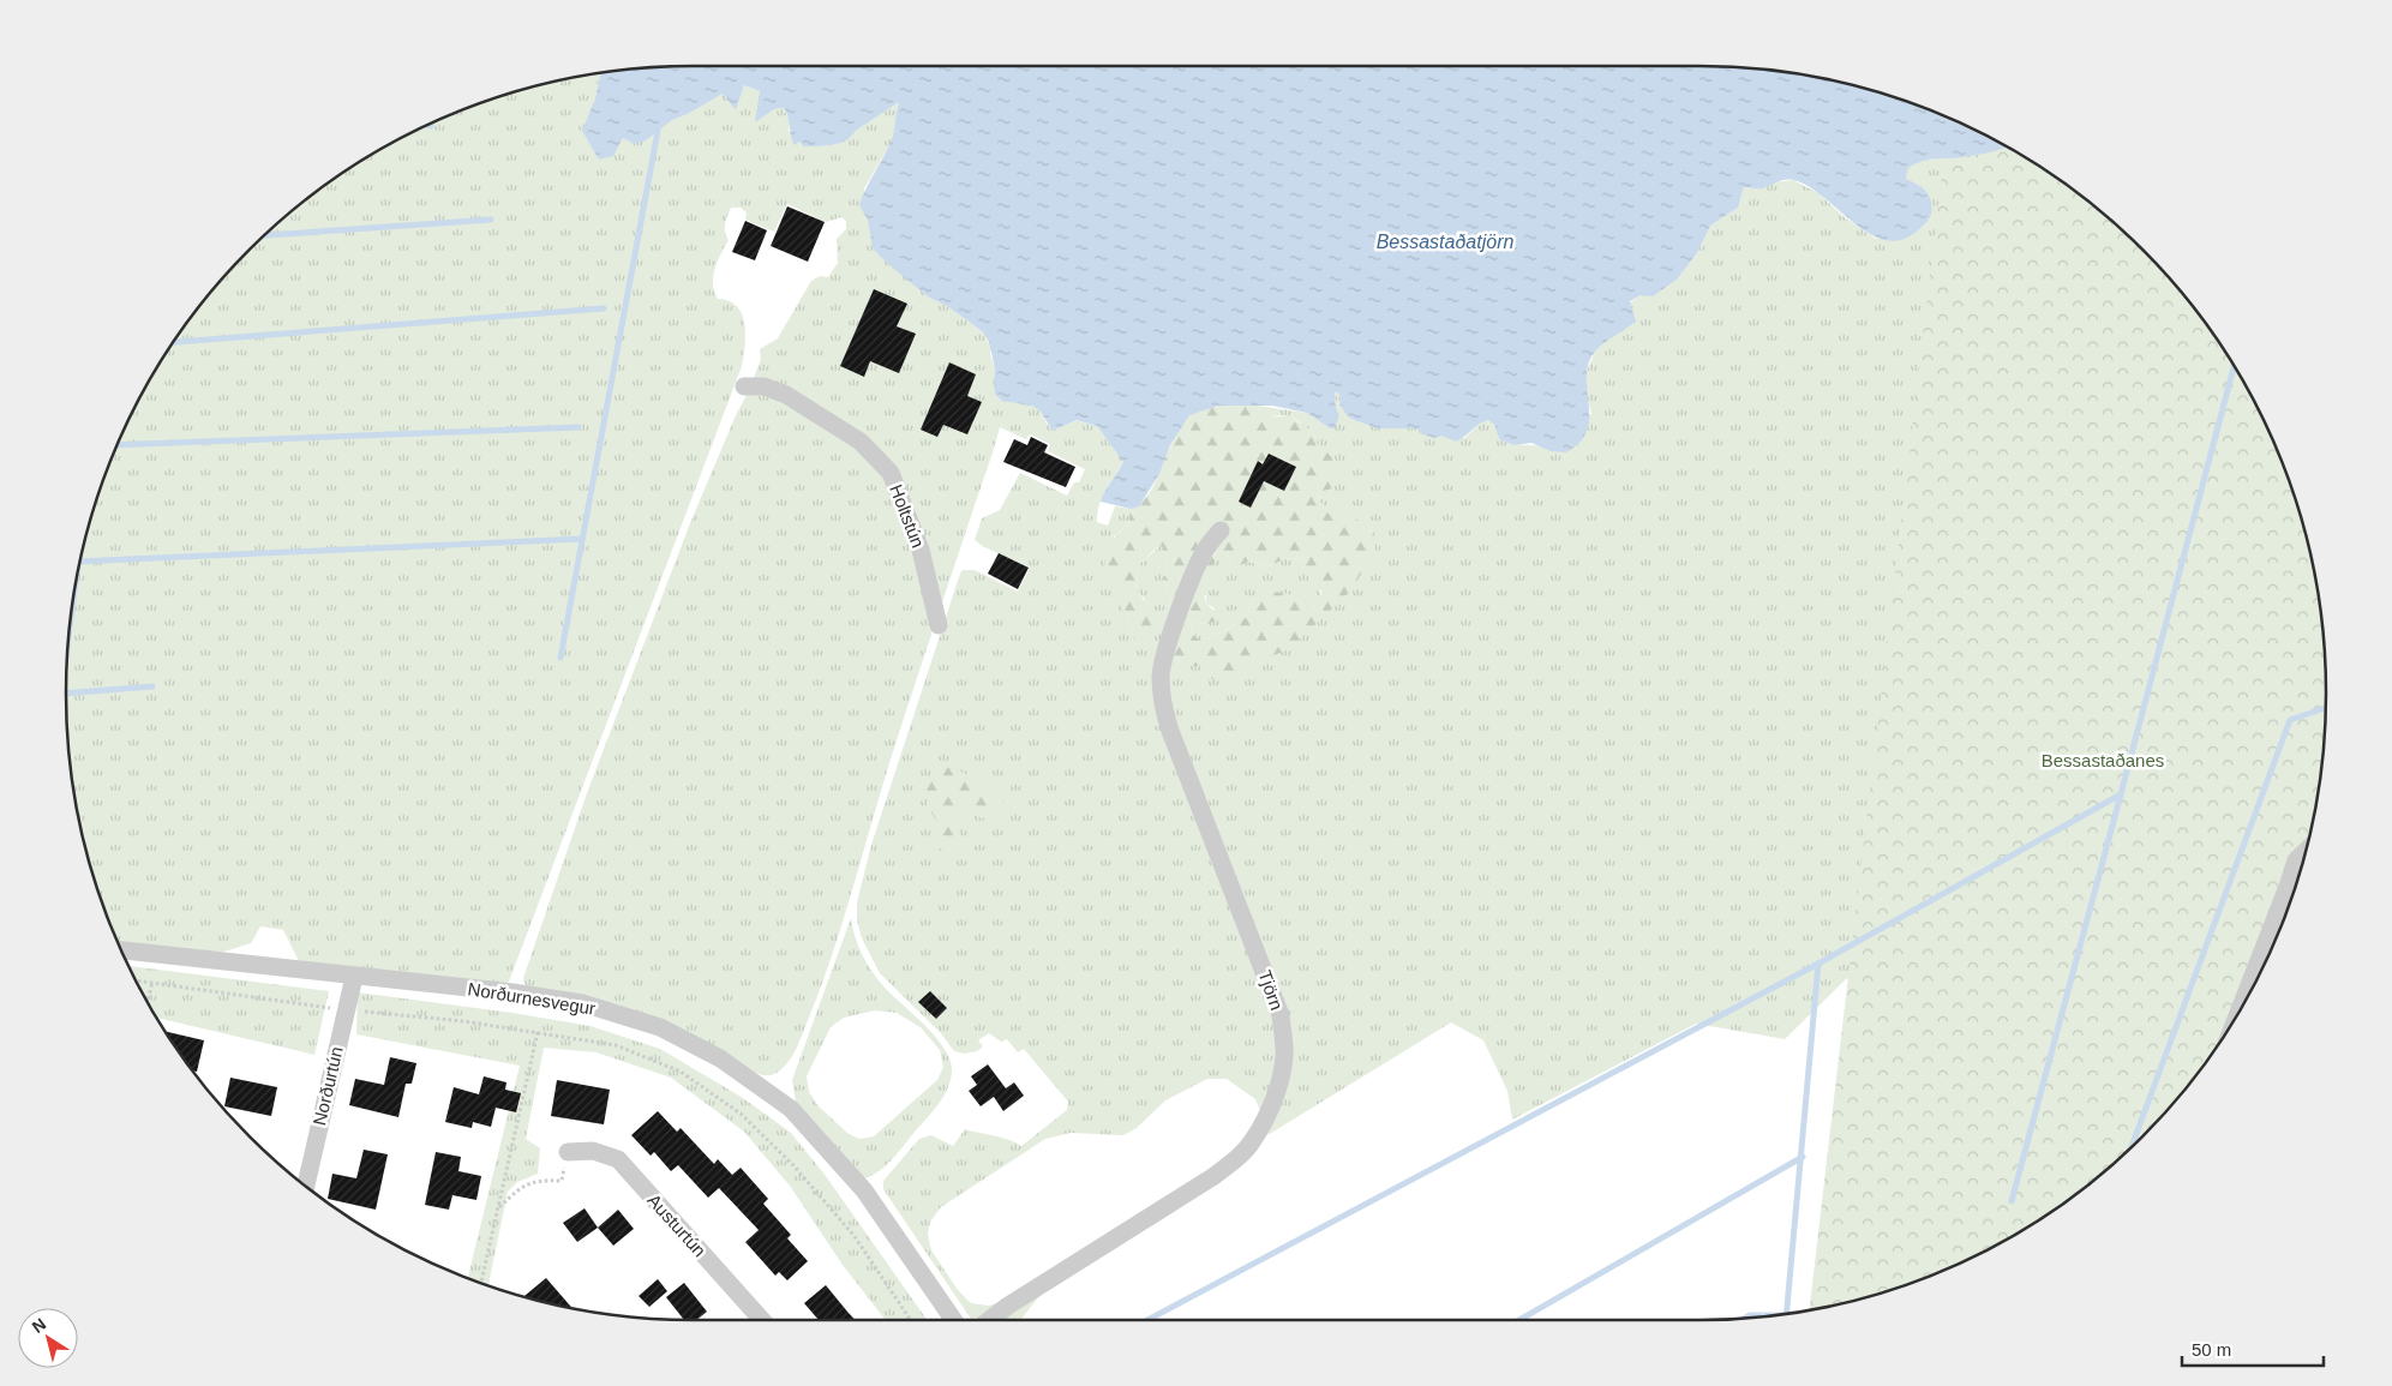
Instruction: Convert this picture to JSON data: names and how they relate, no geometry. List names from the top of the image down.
{
  "streets": {
    "street": [
      "Holtstún",
      "Tjörn",
      "Norðurnesvegur",
      "Norðurtún",
      "Austurtún"
    ]
  },
  "crossings": [
    ["Norðurnesvegur", "Norðurtún"]
  ],
  "water": ["Bessastaðatjörn"],
  "parks": ["Bessastaðanes"],
  "scale_bar": "50 m",
  "north": "top left"
}
